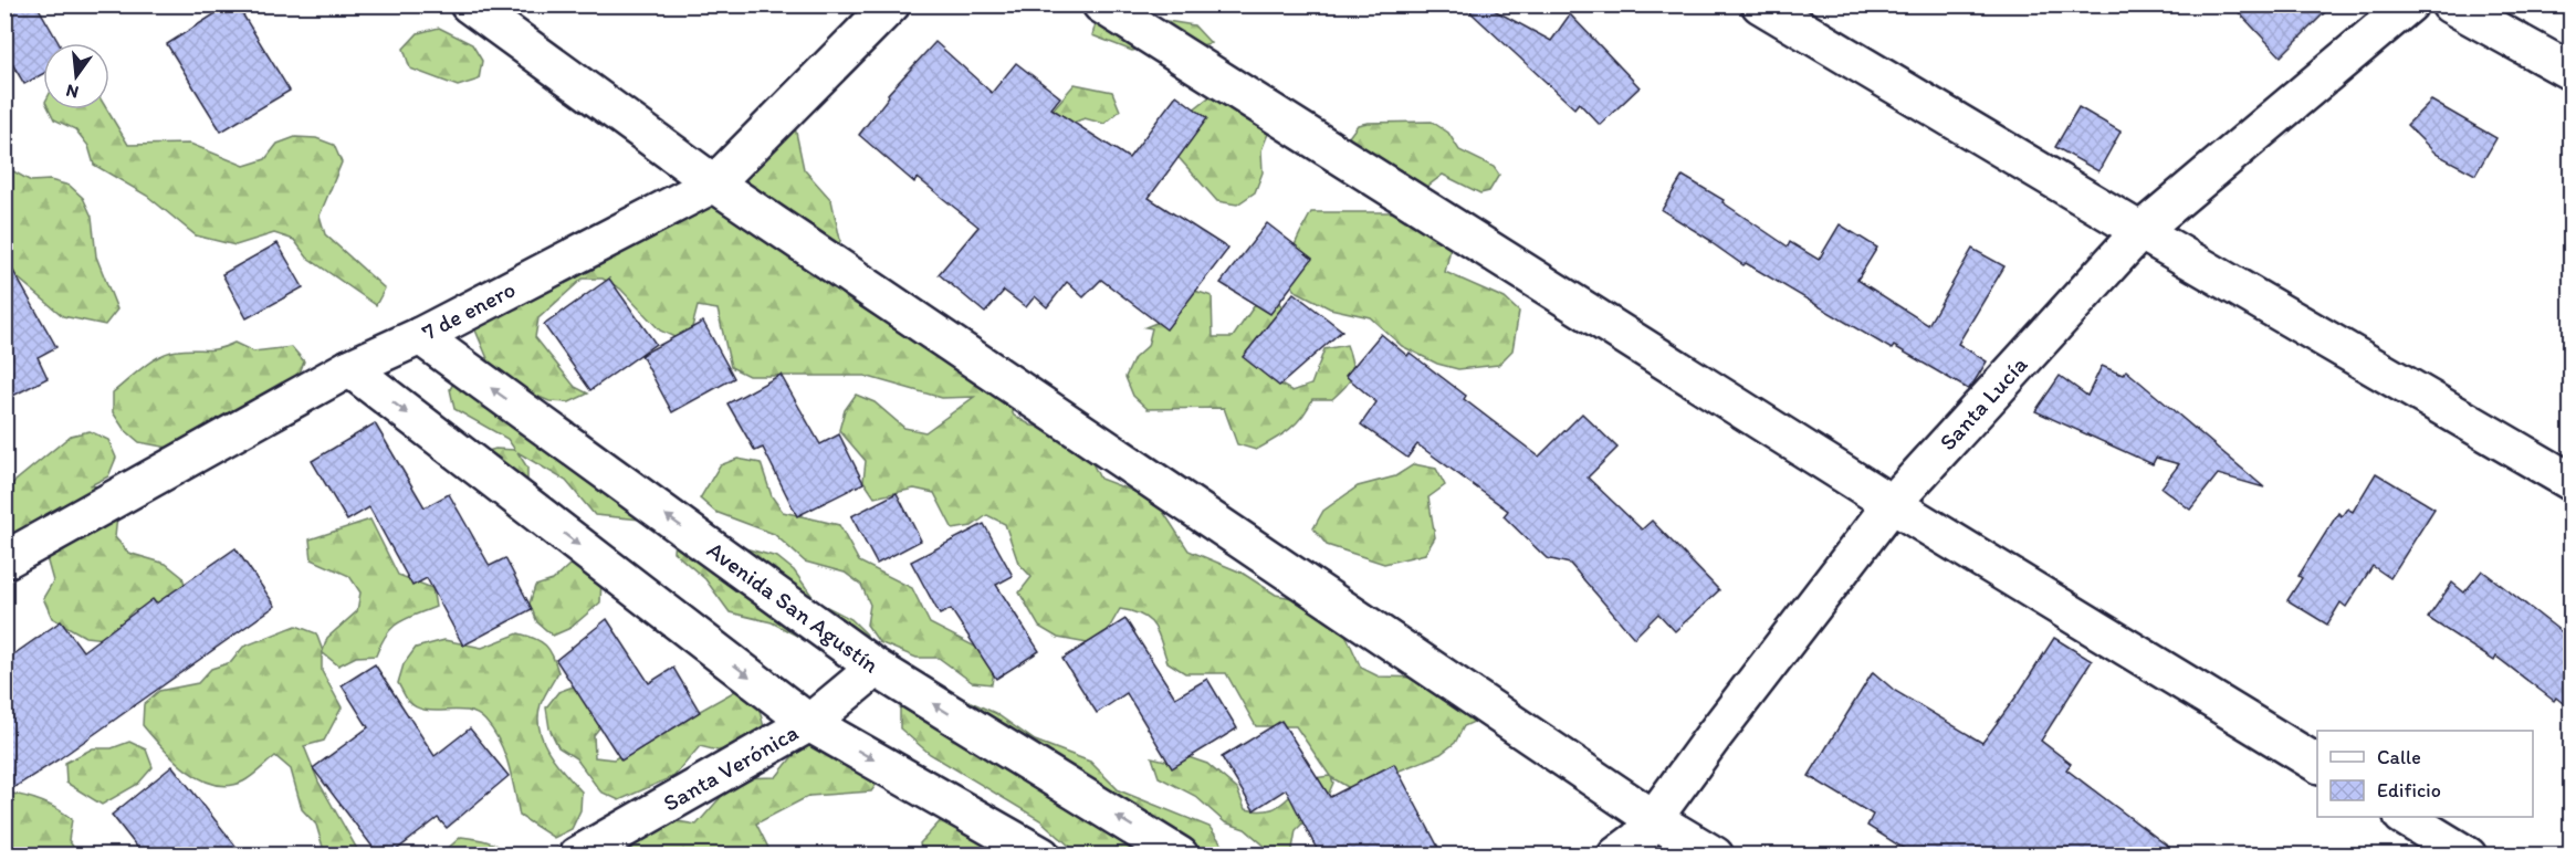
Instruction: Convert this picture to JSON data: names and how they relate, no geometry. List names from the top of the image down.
{
  "streets": {
    "street": [
      "7 de enero",
      "Santa Lucía",
      "Avenida San Agustín",
      "Santa Verónica"
    ]
  },
  "crossings": [
    ["7 de enero", "Avenida San Agustín"],
    ["Avenida San Agustín", "Santa Verónica"]
  ],
  "legend": ["Calle", "Edificio"],
  "north": "bottom"
}
